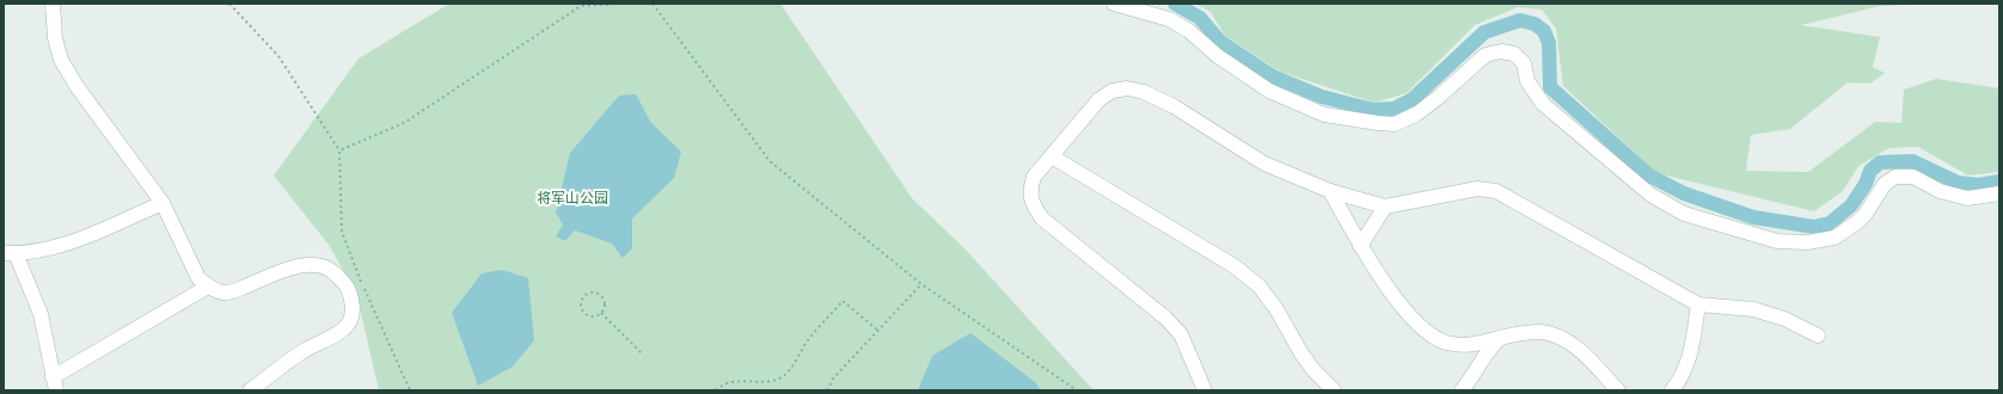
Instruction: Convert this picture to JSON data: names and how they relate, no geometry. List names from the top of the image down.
{
  "parks": ["将军山公园"]
}
